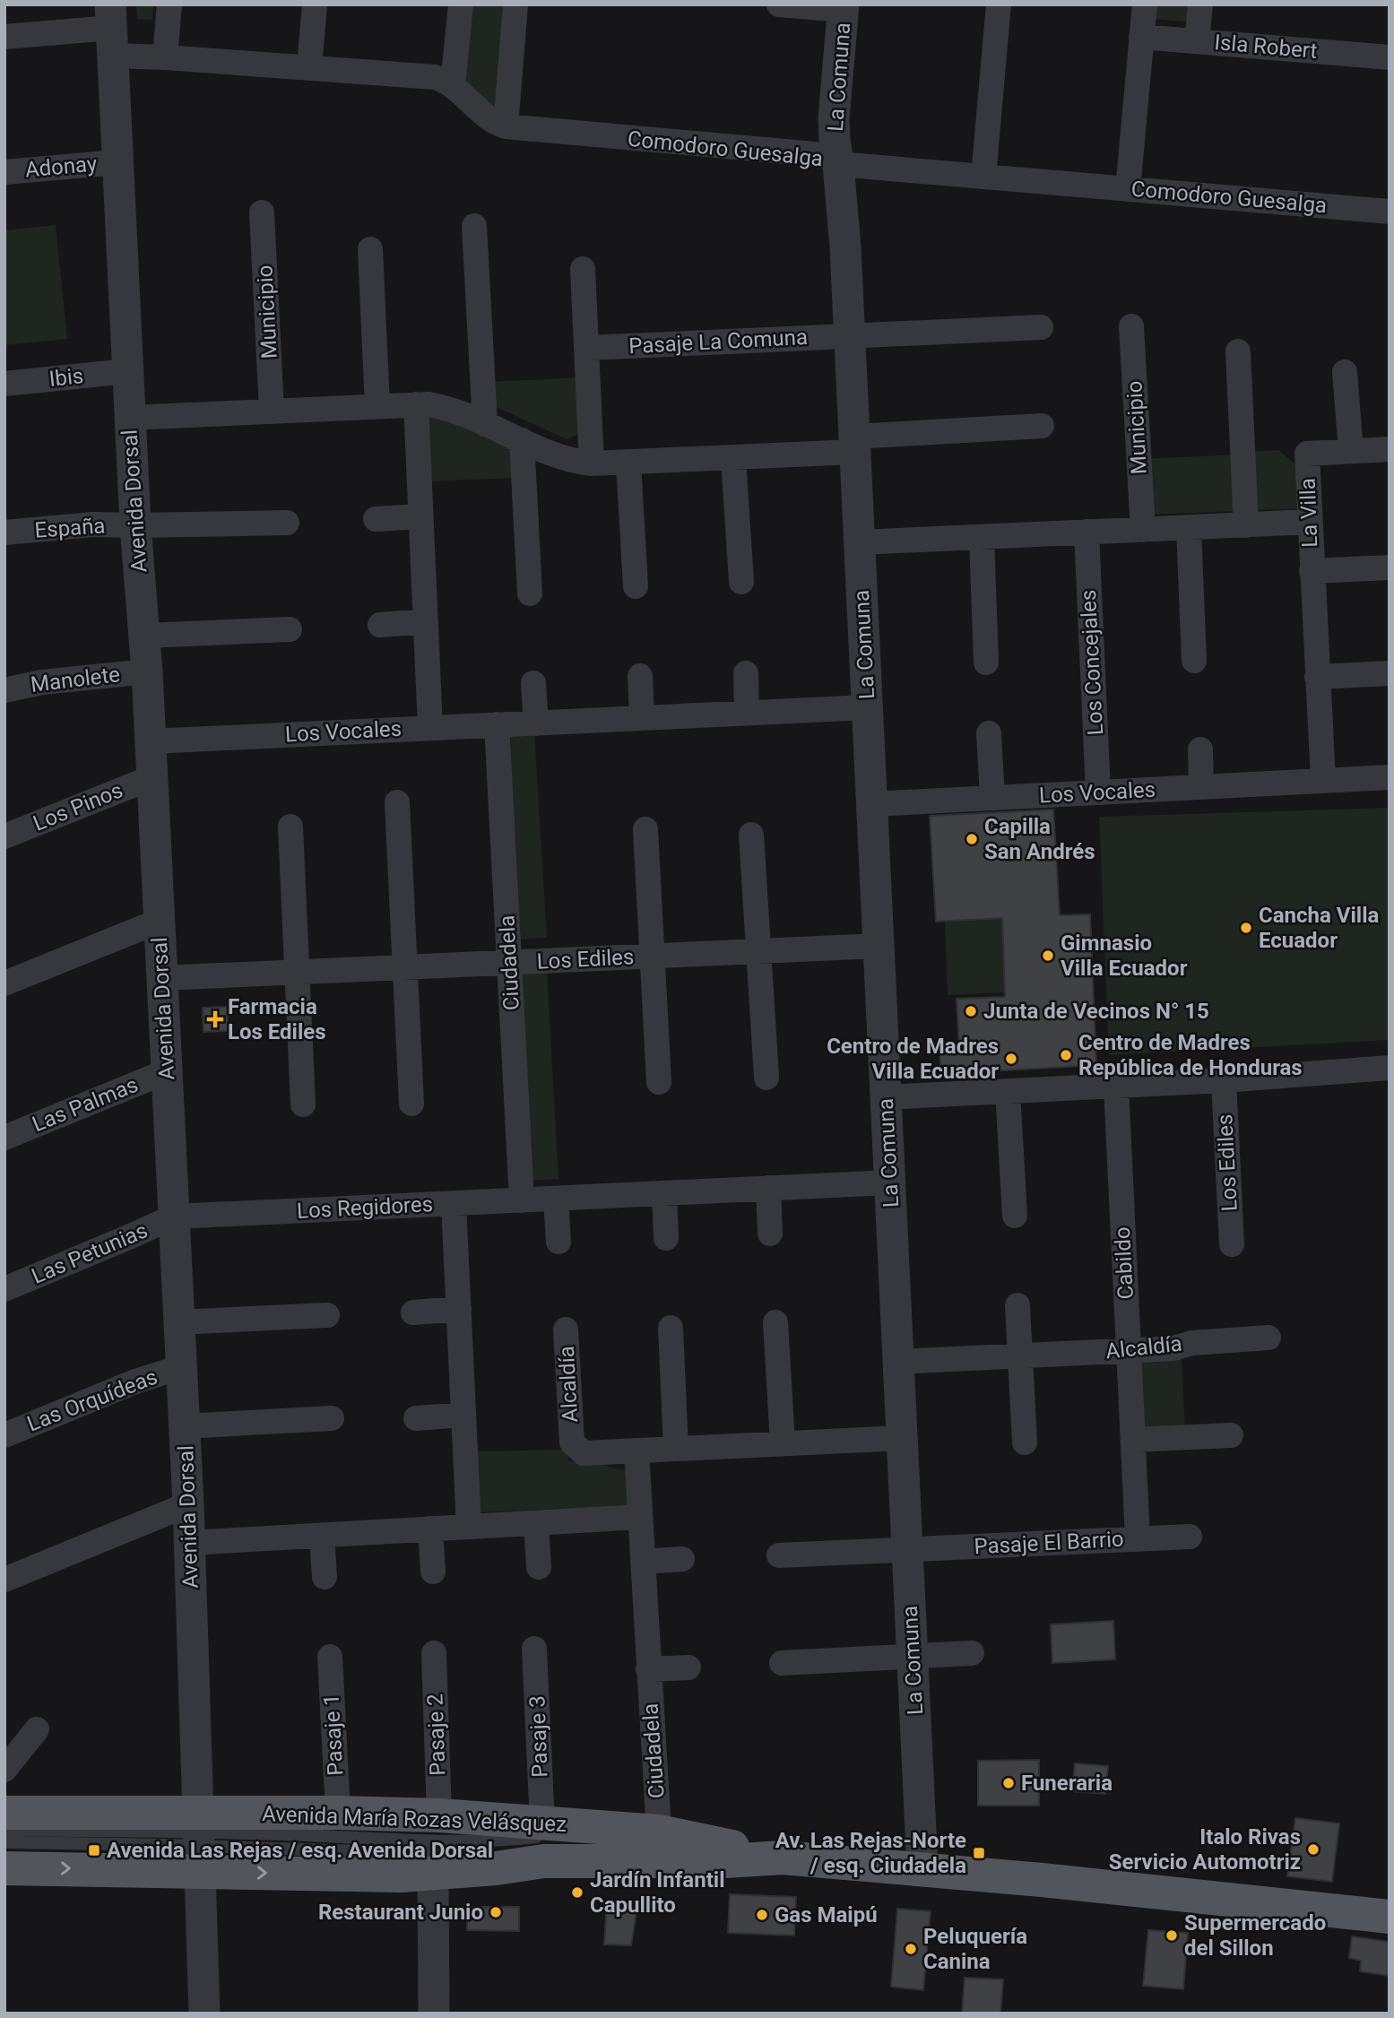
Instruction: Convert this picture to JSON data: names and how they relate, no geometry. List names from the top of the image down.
{
  "streets": {
    "main road": ["Avenida María Rozas Velásquez"],
    "street": [
      "Isla Robert",
      "La Comuna",
      "Comodoro Guesalga",
      "Adonay",
      "Municipio",
      "Pasaje La Comuna",
      "Ibis",
      "Avenida Dorsal",
      "La Villa",
      "España",
      "Los Concejales",
      "Manolete",
      "Los Vocales",
      "Los Pinos",
      "Los Ediles",
      "Ciudadela",
      "Las Palmas",
      "Los Regidores",
      "Las Petunias",
      "Cabildo",
      "Alcaldía",
      "Las Orquídeas",
      "Pasaje El Barrio",
      "Pasaje 1",
      "Pasaje 2",
      "Pasaje 3"
    ]
  },
  "crossings": [
    ["La Comuna", "Comodoro Guesalga"],
    ["La Comuna", "Pasaje La Comuna"],
    ["La Comuna", "Los Vocales"],
    ["La Comuna", "Los Ediles"],
    ["La Comuna", "Los Regidores"],
    ["La Comuna", "Alcaldía"],
    ["La Comuna", "Pasaje El Barrio"],
    ["La Comuna", "Avenida María Rozas Velásquez"],
    ["Comodoro Guesalga", "Avenida Dorsal"],
    ["Adonay", "Avenida Dorsal"],
    ["Ibis", "Avenida Dorsal"],
    ["Avenida Dorsal", "España"],
    ["Avenida Dorsal", "Manolete"],
    ["Avenida Dorsal", "Los Vocales"],
    ["Avenida Dorsal", "Los Pinos"],
    ["Avenida Dorsal", "Los Ediles"],
    ["Avenida Dorsal", "Las Palmas"],
    ["Avenida Dorsal", "Los Regidores"],
    ["Avenida Dorsal", "Las Petunias"],
    ["Avenida Dorsal", "Las Orquídeas"],
    ["Avenida Dorsal", "Avenida María Rozas Velásquez"],
    ["La Villa", "Los Vocales"],
    ["Los Concejales", "Los Vocales"],
    ["Los Vocales", "Ciudadela"],
    ["Los Ediles", "Ciudadela"],
    ["Ciudadela", "Los Regidores"],
    ["Ciudadela", "Alcaldía"],
    ["Ciudadela", "Avenida María Rozas Velásquez"],
    ["Los Regidores", "Las Petunias"],
    ["Cabildo", "Alcaldía"],
    ["Cabildo", "Pasaje El Barrio"],
    ["Pasaje 1", "Avenida María Rozas Velásquez"],
    ["Pasaje 2", "Avenida María Rozas Velásquez"],
    ["Pasaje 3", "Avenida María Rozas Velásquez"]
  ],
  "places": {
    "other": [
      "Capilla San Andrés",
      "Cancha Villa Ecuador",
      "Gimnasio Villa Ecuador",
      "Junta de Vecinos N° 15",
      "Centro de Madres República de Honduras",
      "Centro de Madres Villa Ecuador",
      "Funeraria",
      "Italo Rivas Servicio Automotriz",
      "Jardín Infantil Capullito",
      "Restaurant Junio",
      "Gas Maipú",
      "Supermercado del Sillon",
      "Peluquería Canina"
    ],
    "health": ["Farmacia Los Ediles"],
    "transit": ["Avenida Las Rejas / esq. Avenida Dorsal", "Av. Las Rejas-Norte / esq. Ciudadela"]
  }
}
